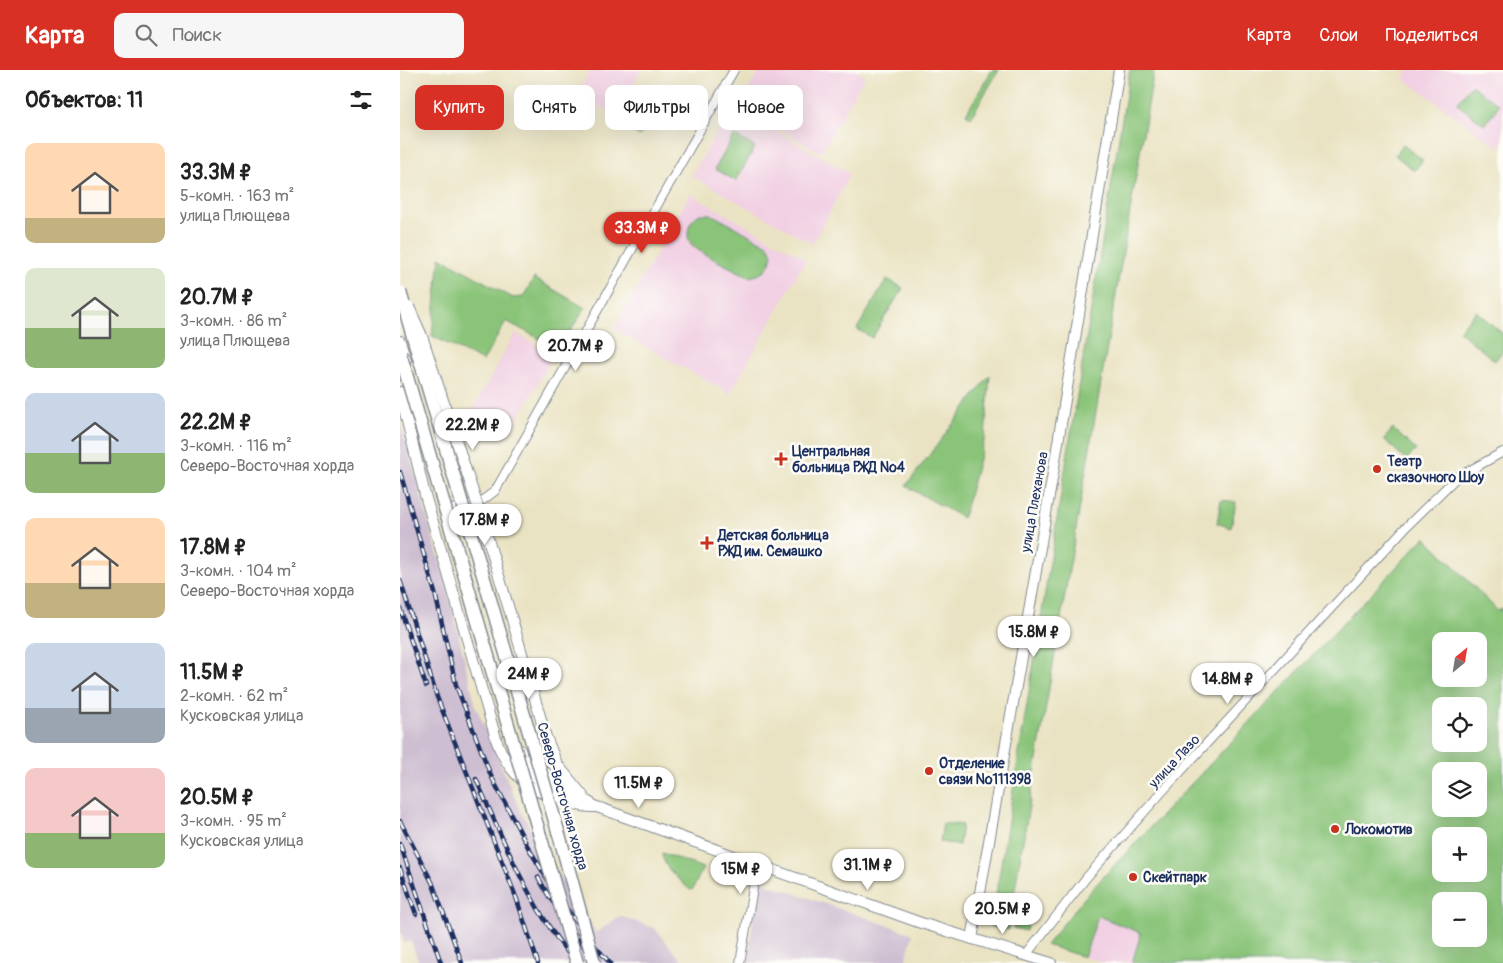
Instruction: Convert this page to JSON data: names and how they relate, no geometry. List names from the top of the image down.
{
  "streets": {
    "main road": ["Северо-Восточная хорда"],
    "street": ["улица Плеханова", "улица Лазо"]
  },
  "places": {
    "health": ["Центральная больница РЖД №4", "Детская больница РЖД им. Семашко"],
    "other": [
      "Театр сказочного Шоу",
      "Отделение связи №111398",
      "Локомотив",
      "Скейтпарк"
    ]
  },
  "north": "top right",
  "page": {
    "header": "Карта",
    "search": "Поиск",
    "nav": ["Карта", "Слои", "Поделиться"],
    "heading": "Объектов: 11",
    "chip": [
      "Купить",
      "Снять",
      "Фильтры",
      "Новое"
    ],
    "list": [
      {
        "name": "33.3M ₽",
        "note": "5-комн. · 163 m² · улица Плющева"
      },
      {
        "name": "20.7M ₽",
        "note": "3-комн. · 86 m² · улица Плющева"
      },
      {
        "name": "22.2M ₽",
        "note": "3-комн. · 116 m² · Северо-Восточная хорда"
      },
      {
        "name": "17.8M ₽",
        "note": "3-комн. · 104 m² · Северо-Восточная хорда"
      },
      {
        "name": "11.5M ₽",
        "note": "2-комн. · 62 m² · Кусковская улица"
      },
      {
        "name": "20.5M ₽",
        "note": "3-комн. · 95 m² · Кусковская улица"
      }
    ],
    "price": [
      "33.3M ₽",
      "20.7M ₽",
      "22.2M ₽",
      "17.8M ₽",
      "15.8M ₽",
      "24M ₽",
      "14.8M ₽",
      "11.5M ₽",
      "31.1M ₽",
      "15M ₽",
      "20.5M ₽"
    ],
    "map_buttons": ["+", "−"]
  }
}
